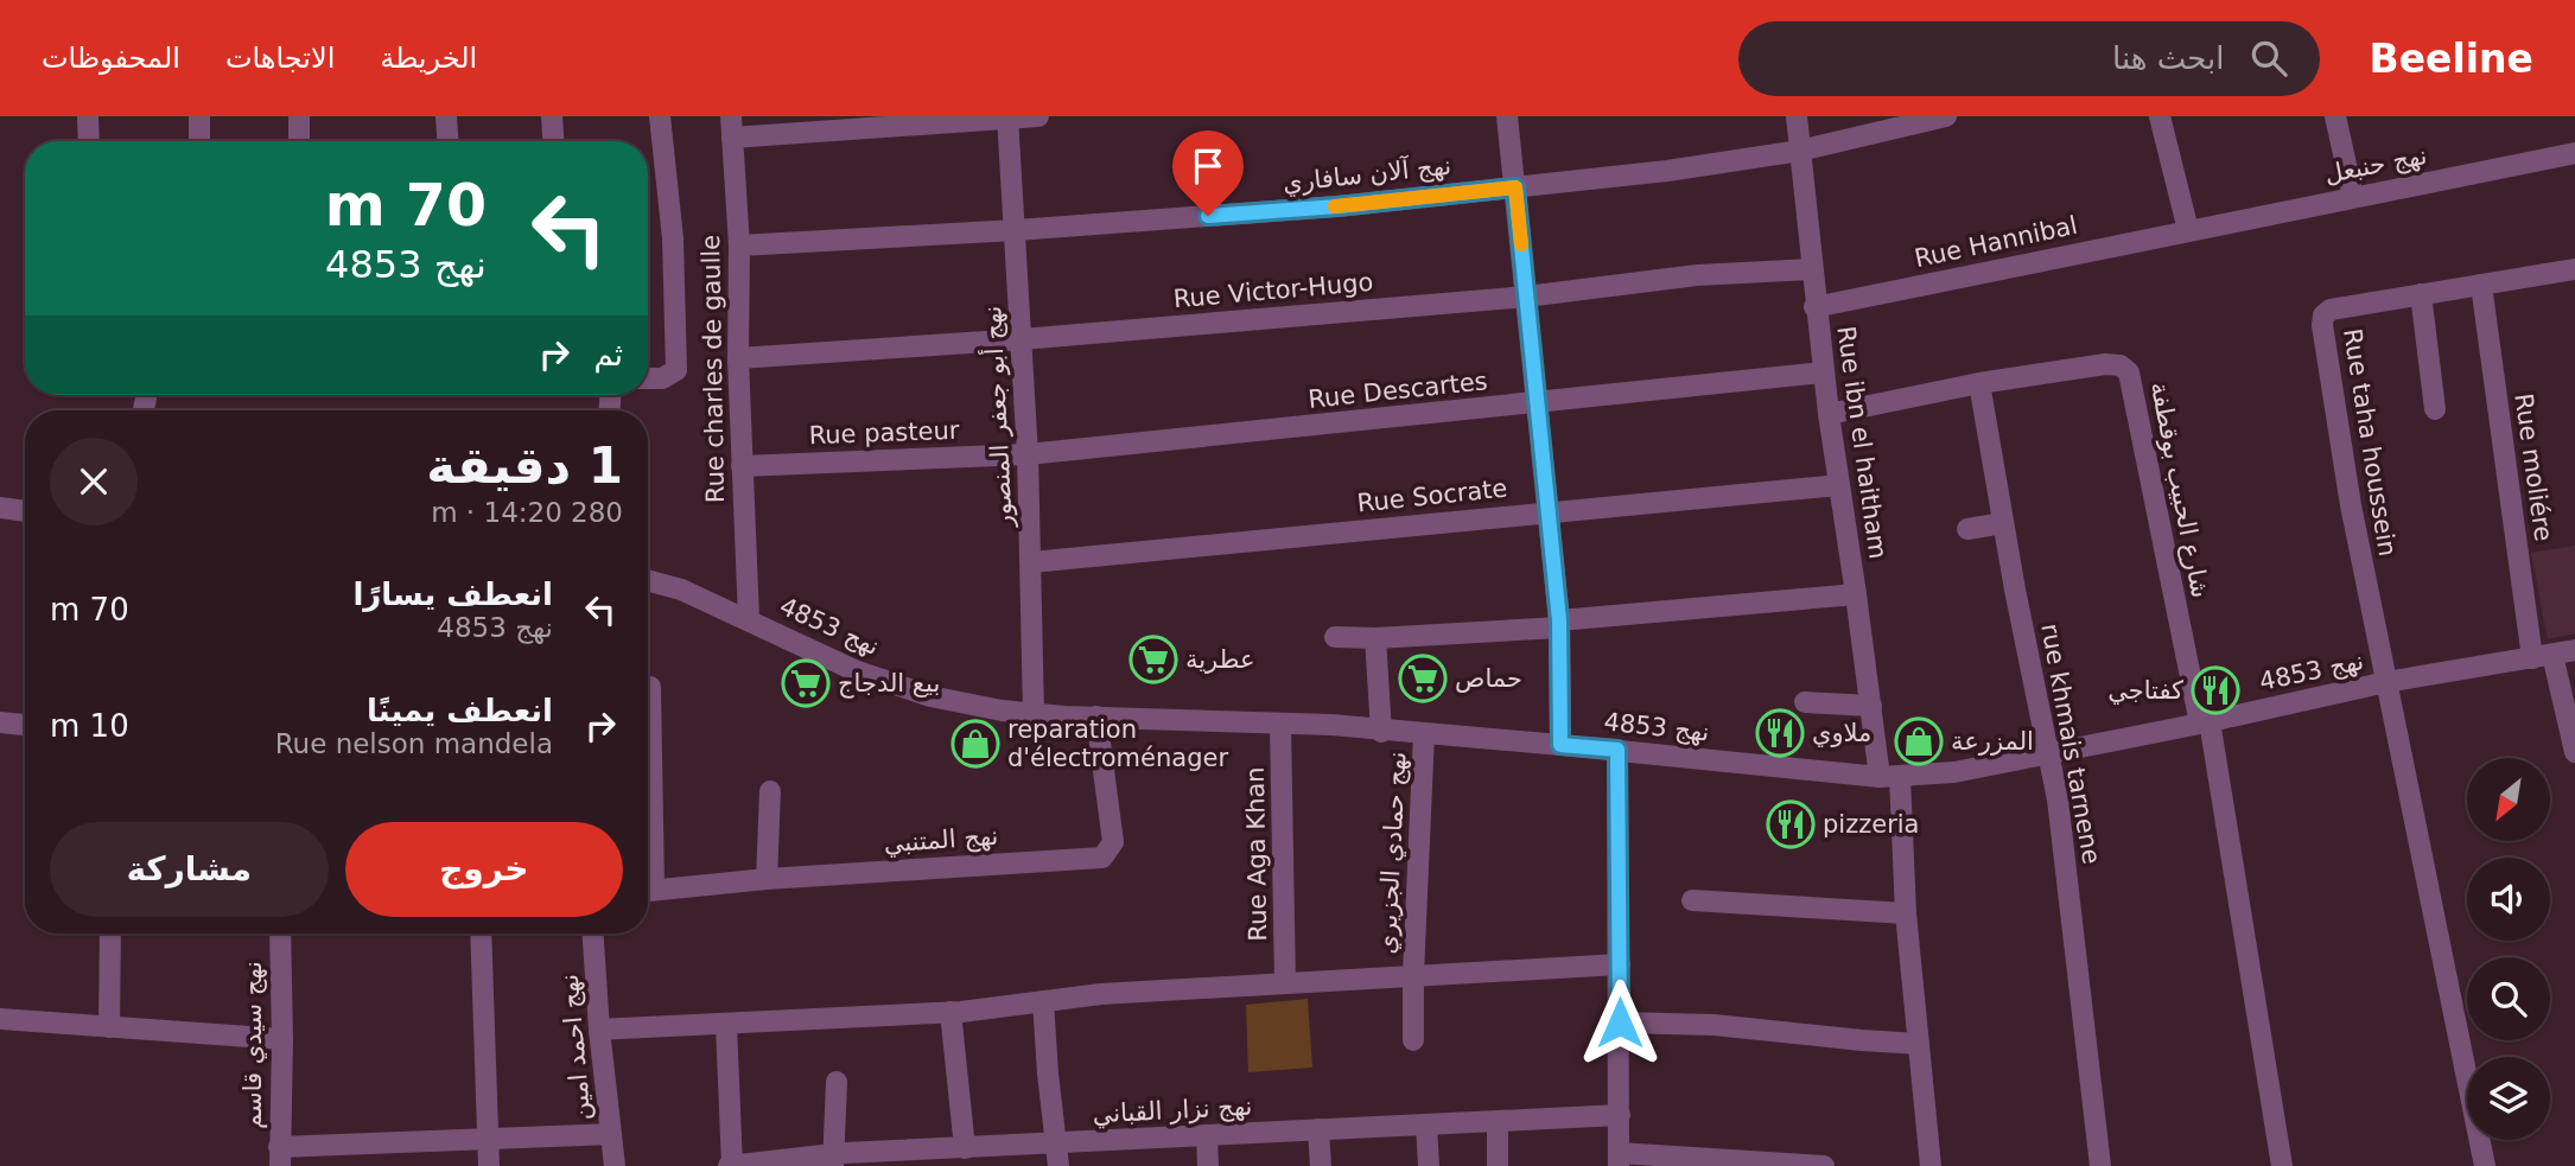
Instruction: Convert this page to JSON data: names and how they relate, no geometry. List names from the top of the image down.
{
  "streets": {
    "street": [
      "نهج حنبعل",
      "نهج آلان سافاري",
      "Rue Hannibal",
      "Rue Victor-Hugo",
      "Rue charles de gaulle",
      "Rue Descartes",
      "نهج أبو جعفر المنصور",
      "Rue pasteur",
      "Rue ibn el haitham",
      "Rue taha houssein",
      "Rue moliére",
      "شارع الحبيب بوقطفة",
      "Rue Socrate",
      "نهج 4853",
      "rue khmais tarnene",
      "نهج المتنبي",
      "نهج حمادي الجزيري",
      "Rue Aga Khan",
      "نهج سيدي قاسم",
      "نهج احمد امين",
      "نهج نزار القباني"
    ]
  },
  "crossings": [
    ["نهج حنبعل", "Rue Hannibal"],
    ["نهج آلان سافاري", "Rue charles de gaulle"],
    ["نهج آلان سافاري", "نهج أبو جعفر المنصور"],
    ["نهج آلان سافاري", "Rue ibn el haitham"],
    ["Rue Hannibal", "Rue ibn el haitham"],
    ["Rue Victor-Hugo", "Rue charles de gaulle"],
    ["Rue Victor-Hugo", "نهج أبو جعفر المنصور"],
    ["Rue Victor-Hugo", "Rue ibn el haitham"],
    ["Rue charles de gaulle", "Rue pasteur"],
    ["Rue charles de gaulle", "نهج 4853"],
    ["Rue Descartes", "نهج أبو جعفر المنصور"],
    ["Rue Descartes", "Rue pasteur"],
    ["Rue Descartes", "Rue ibn el haitham"],
    ["نهج أبو جعفر المنصور", "Rue pasteur"],
    ["نهج أبو جعفر المنصور", "Rue Socrate"],
    ["نهج أبو جعفر المنصور", "نهج 4853"],
    ["Rue ibn el haitham", "شارع الحبيب بوقطفة"],
    ["Rue ibn el haitham", "Rue Socrate"],
    ["Rue ibn el haitham", "نهج 4853"],
    ["Rue taha houssein", "Rue moliére"],
    ["Rue taha houssein", "نهج 4853"],
    ["Rue moliére", "نهج 4853"],
    ["شارع الحبيب بوقطفة", "نهج 4853"],
    ["شارع الحبيب بوقطفة", "rue khmais tarnene"],
    ["نهج 4853", "rue khmais tarnene"],
    ["نهج 4853", "نهج المتنبي"],
    ["نهج 4853", "نهج حمادي الجزيري"],
    ["نهج 4853", "Rue Aga Khan"]
  ],
  "places": {
    "supermarket": ["عطرية", "حماص", "بيع الدجاج"],
    "restaurant": ["كفتاجي", "ملاوي", "pizzeria"],
    "shop": ["المزرعة", "reparation d'électroménager"]
  },
  "north": "bottom left",
  "page": {
    "header": "Beeline",
    "search": "ابحث هنا",
    "nav": ["الخريطة", "الاتجاهات", "المحفوظات"],
    "turn": ["70 m", "نهج 4853"],
    "then": "ثم",
    "heading": ["1 دقيقة", "280 m · 14:20"],
    "list": [
      {
        "name": "انعطف يسارًا",
        "note": "نهج 4853",
        "value": "70 m"
      },
      {
        "name": "انعطف يمينًا",
        "note": "Rue nelson mandela",
        "value": "10 m"
      }
    ],
    "buttons": ["خروج", "مشاركة"]
  }
}
